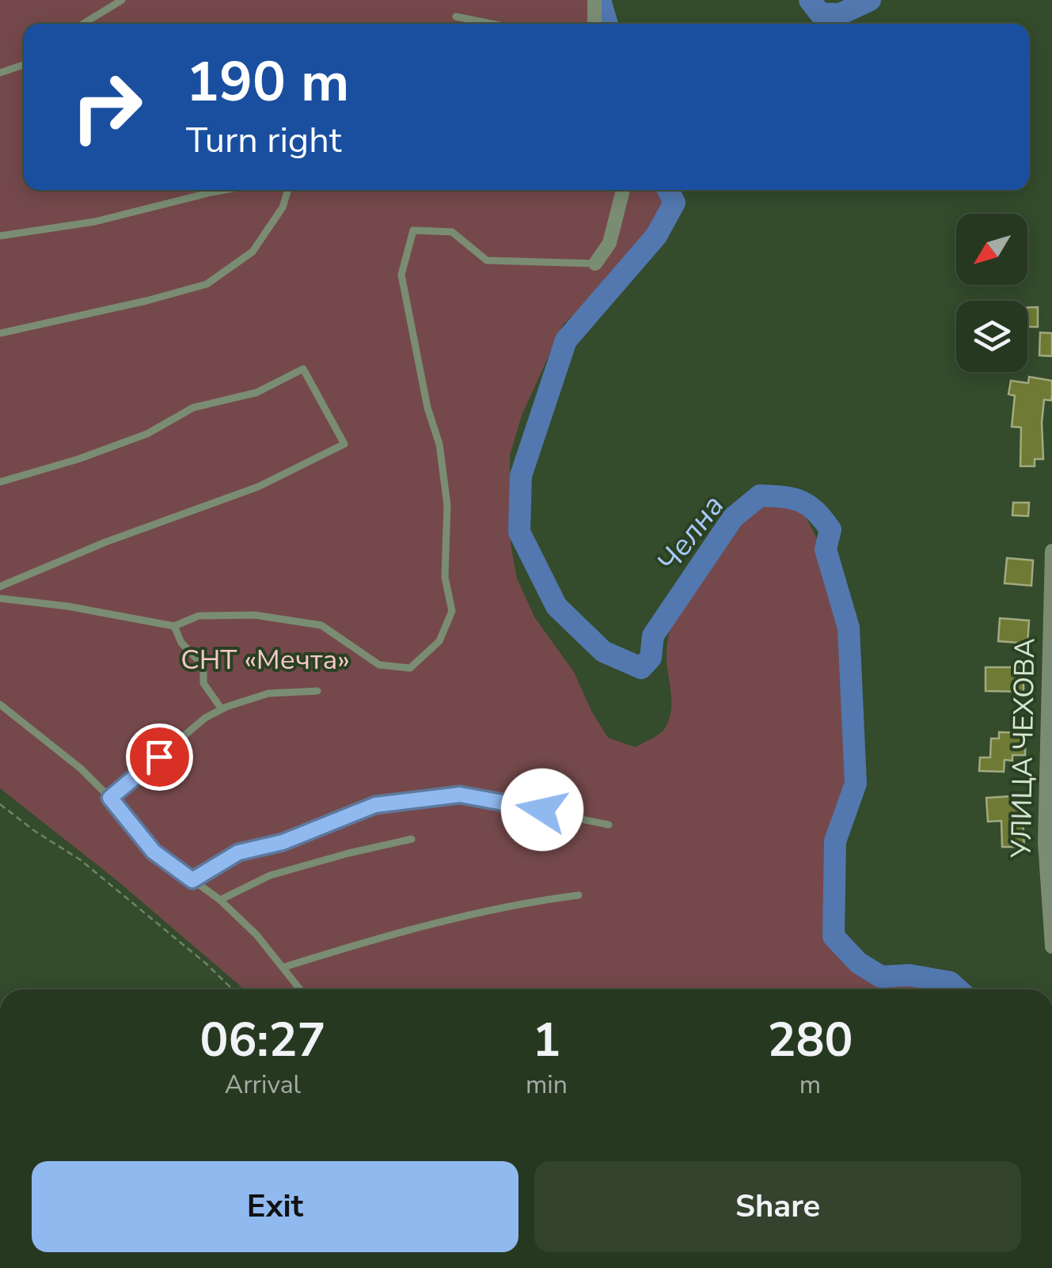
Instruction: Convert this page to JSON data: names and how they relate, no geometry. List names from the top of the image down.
{
  "streets": {
    "street": ["УЛИЦА ЧЕХОВА"]
  },
  "water": ["Челна"],
  "parks": ["СНТ «Мечта»"],
  "north": "bottom left",
  "page": {
    "turn": ["190 m", "Turn right"],
    "eta": [
      "06:27",
      "Arrival",
      "1",
      "min",
      "280",
      "m"
    ],
    "buttons": ["Exit", "Share"]
  }
}
